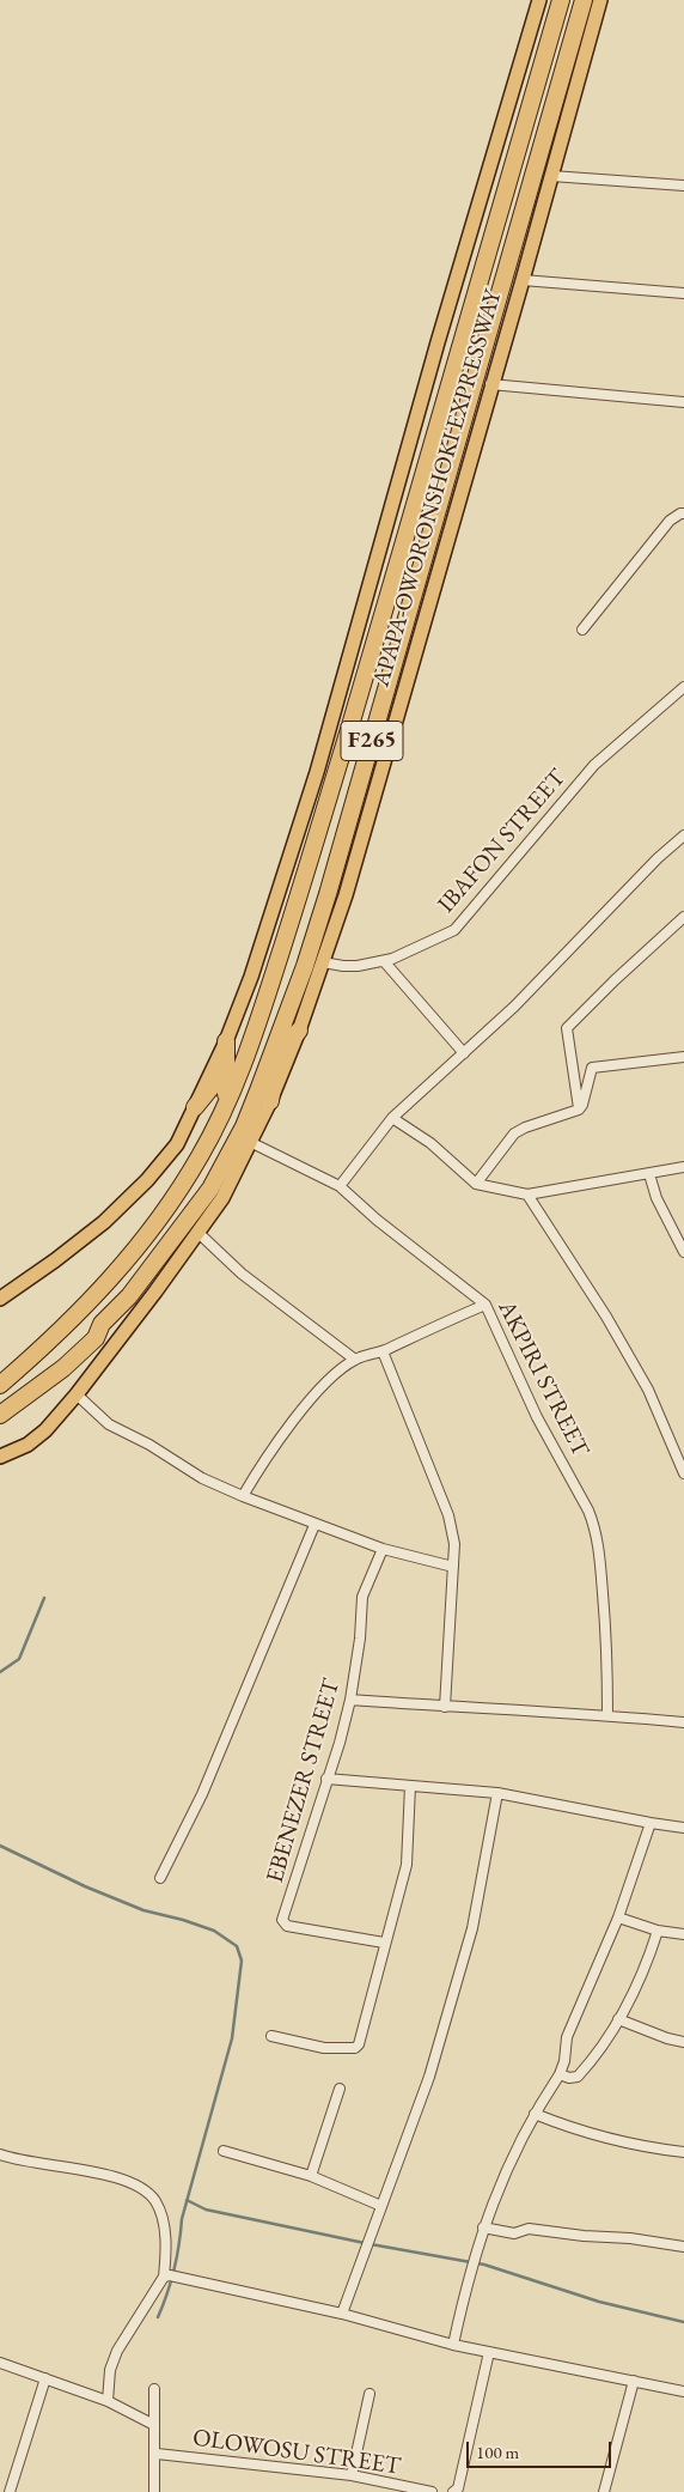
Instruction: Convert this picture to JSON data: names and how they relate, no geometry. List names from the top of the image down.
{
  "streets": {
    "highway": ["APAPA-OWORONSHOKI EXPRESSWAY", "F265"],
    "street": [
      "IBAFON STREET",
      "AKPIRI STREET",
      "EBENEZER STREET",
      "OLOWOSU STREET"
    ]
  },
  "crossings": [
    ["APAPA-OWORONSHOKI EXPRESSWAY", "IBAFON STREET"],
    ["APAPA-OWORONSHOKI EXPRESSWAY", "AKPIRI STREET"]
  ],
  "scale_bar": "100 m"
}
